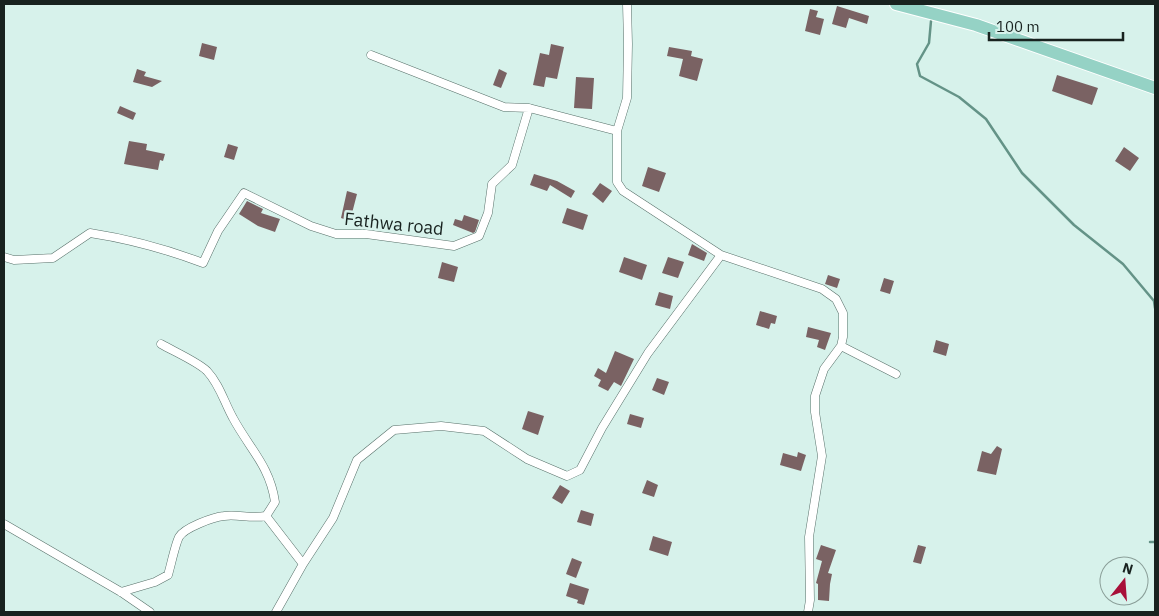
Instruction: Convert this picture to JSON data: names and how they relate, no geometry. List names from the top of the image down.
{
  "streets": {
    "street": ["Fathwa road"]
  },
  "scale_bar": "100 m",
  "north": "top"
}
